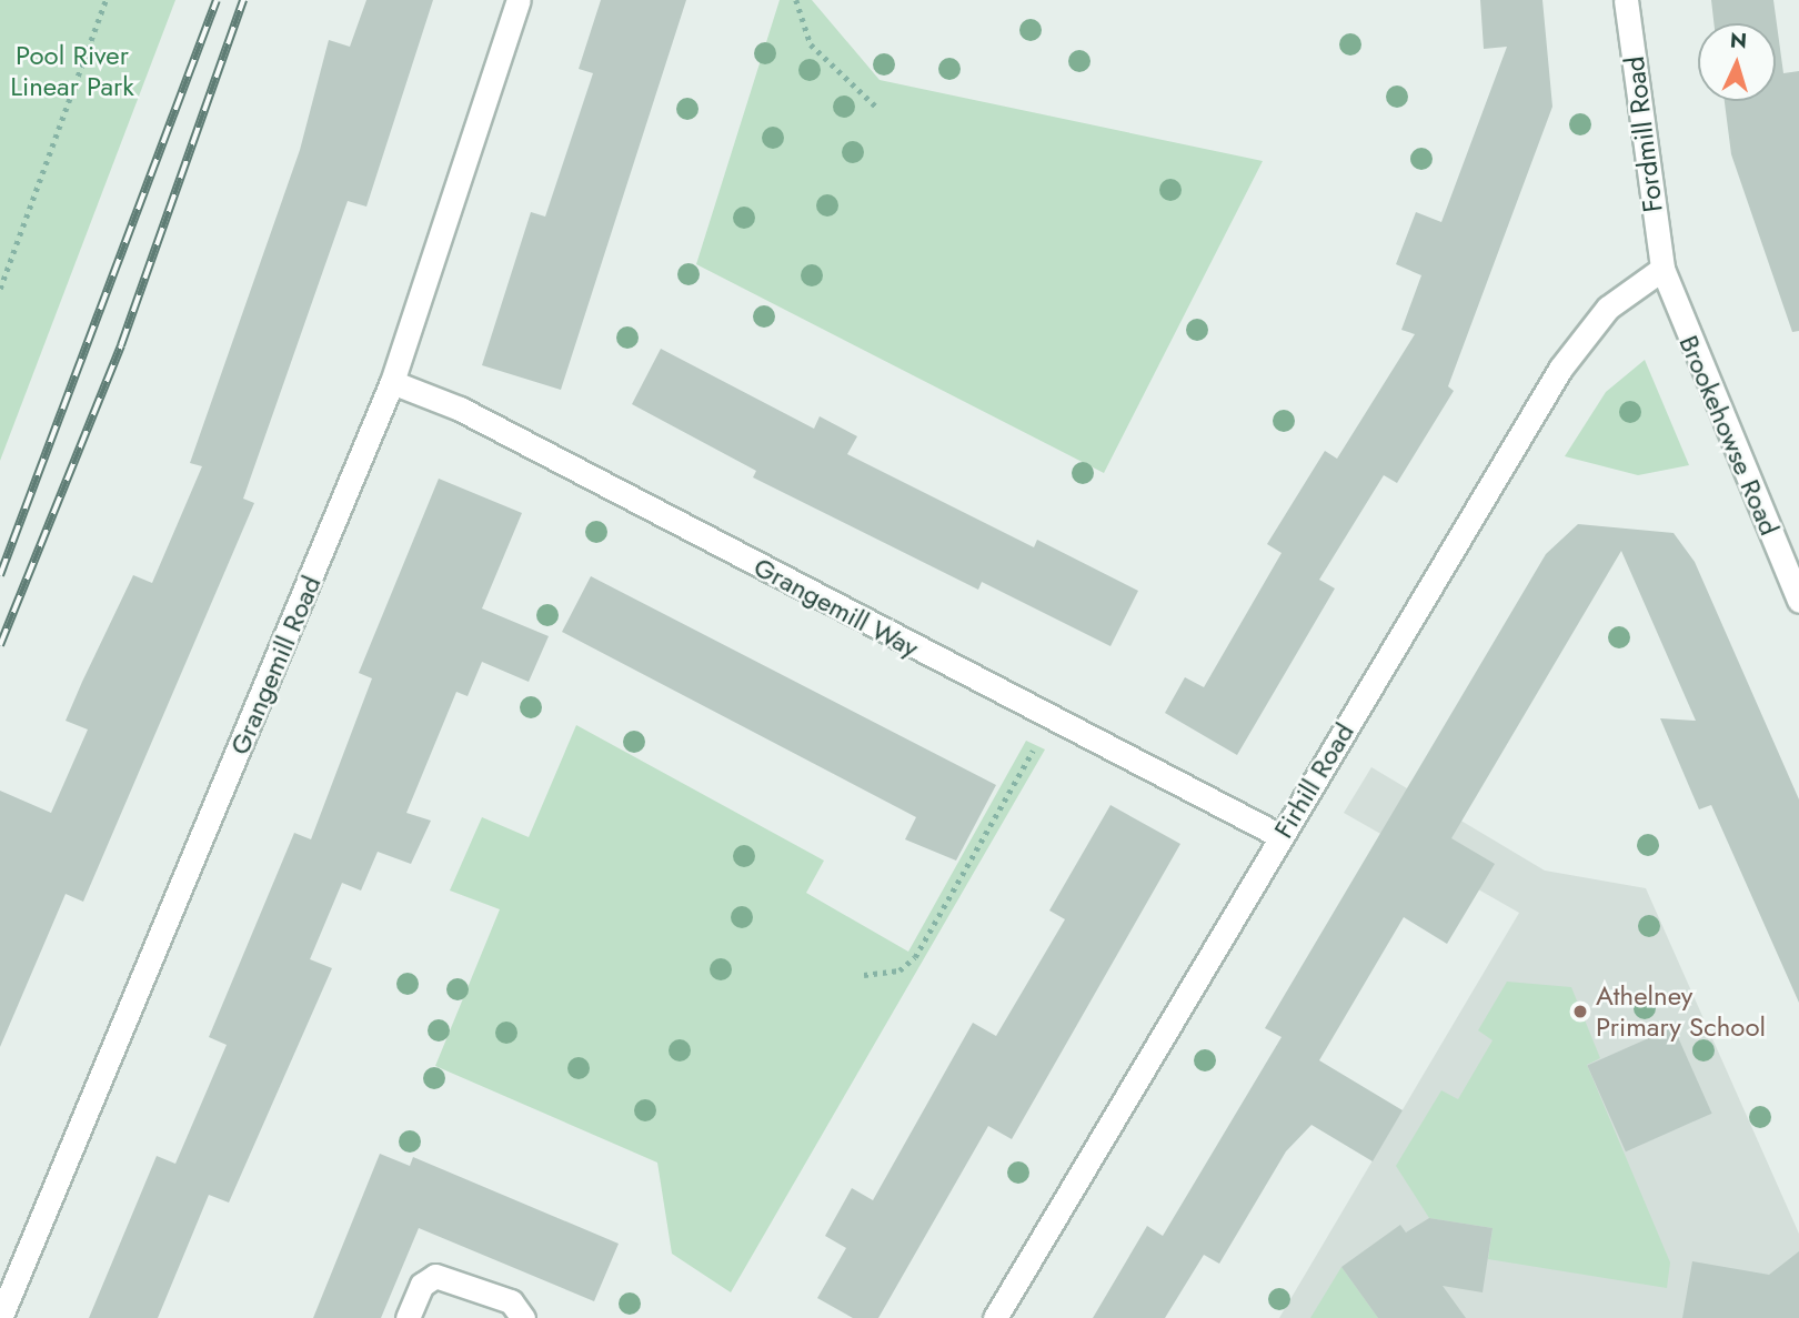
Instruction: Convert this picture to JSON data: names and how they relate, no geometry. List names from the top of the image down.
{
  "streets": {
    "street": [
      "Fordmill Road",
      "Brookehowse Road",
      "Grangemill Way",
      "Grangemill Road",
      "Firhill Road"
    ]
  },
  "crossings": [
    ["Fordmill Road", "Brookehowse Road"],
    ["Fordmill Road", "Firhill Road"],
    ["Brookehowse Road", "Firhill Road"],
    ["Grangemill Way", "Grangemill Road"],
    ["Grangemill Way", "Firhill Road"]
  ],
  "parks": ["Pool River Linear Park"],
  "places": ["Athelney Primary School"],
  "north": "top"
}
